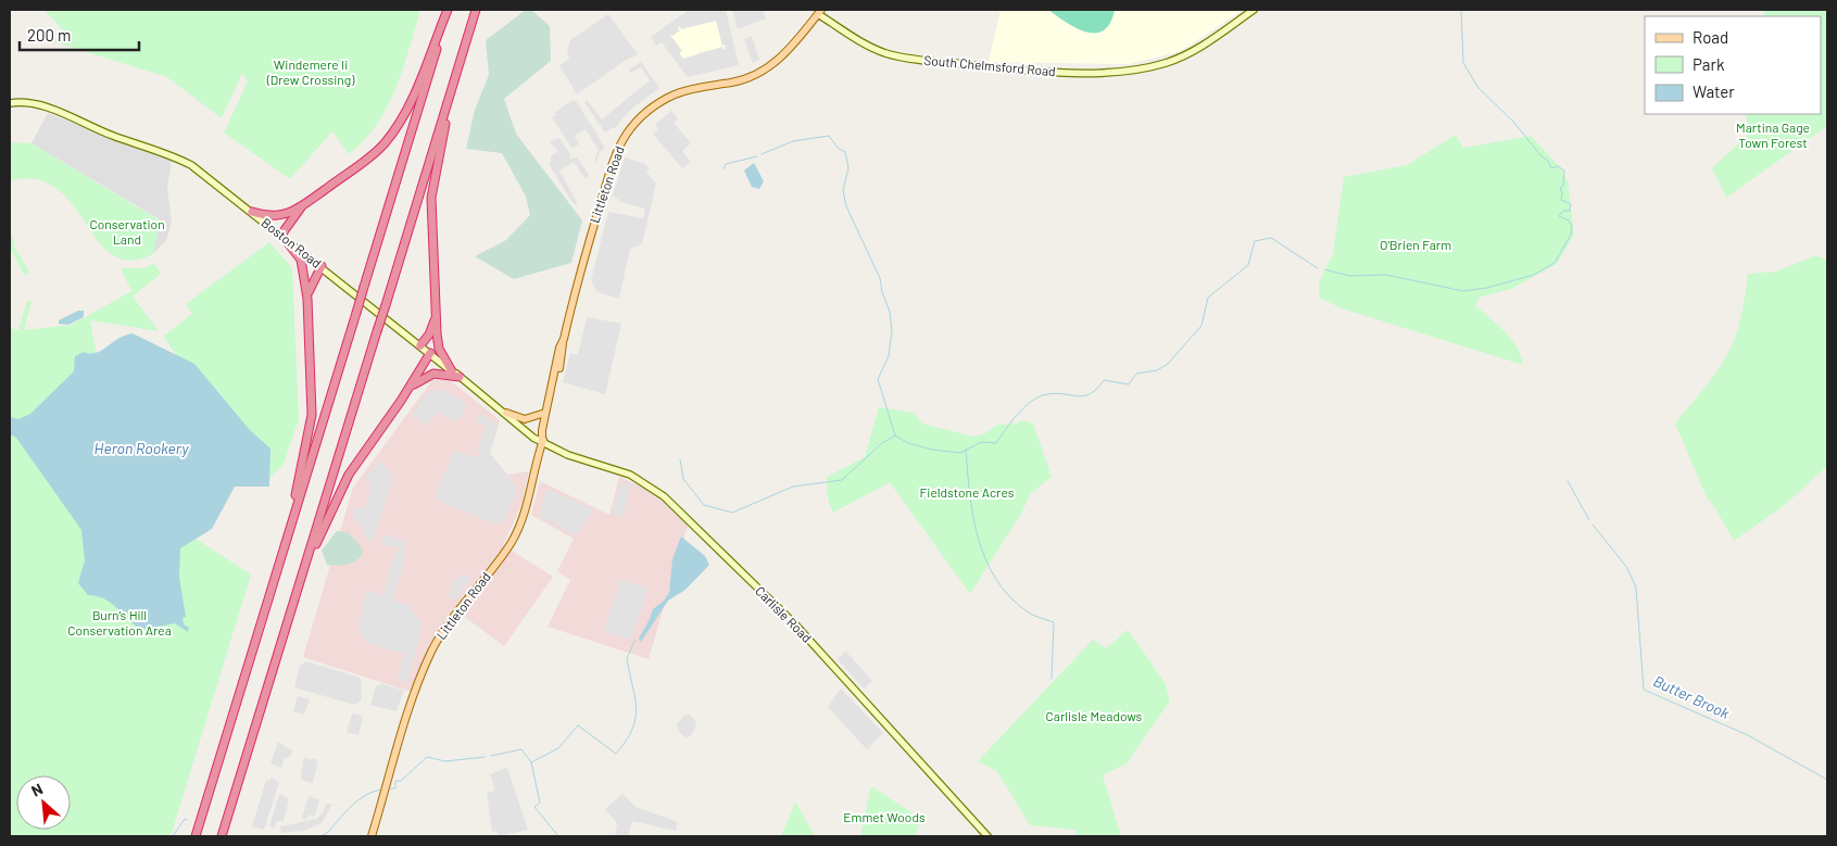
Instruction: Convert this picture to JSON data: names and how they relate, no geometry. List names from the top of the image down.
{
  "streets": {
    "main road": [
      "South Chelmsford Road",
      "Littleton Road",
      "Boston Road",
      "Carlisle Road"
    ]
  },
  "crossings": [
    ["South Chelmsford Road", "Littleton Road"],
    ["Littleton Road", "Boston Road"],
    ["Littleton Road", "Carlisle Road"],
    ["Boston Road", "Carlisle Road"]
  ],
  "water": ["Heron Rookery", "Butter Brook"],
  "parks": [
    "Windemere Ii (Drew Crossing)",
    "Martina Gage Town Forest",
    "Conservation Land",
    "O'Brien Farm",
    "Fieldstone Acres",
    "Burn’s Hill Conservation Area",
    "Carlisle Meadows",
    "Emmet Woods"
  ],
  "legend": ["Road", "Park", "Water"],
  "scale_bar": "200 m",
  "north": "top left"
}
